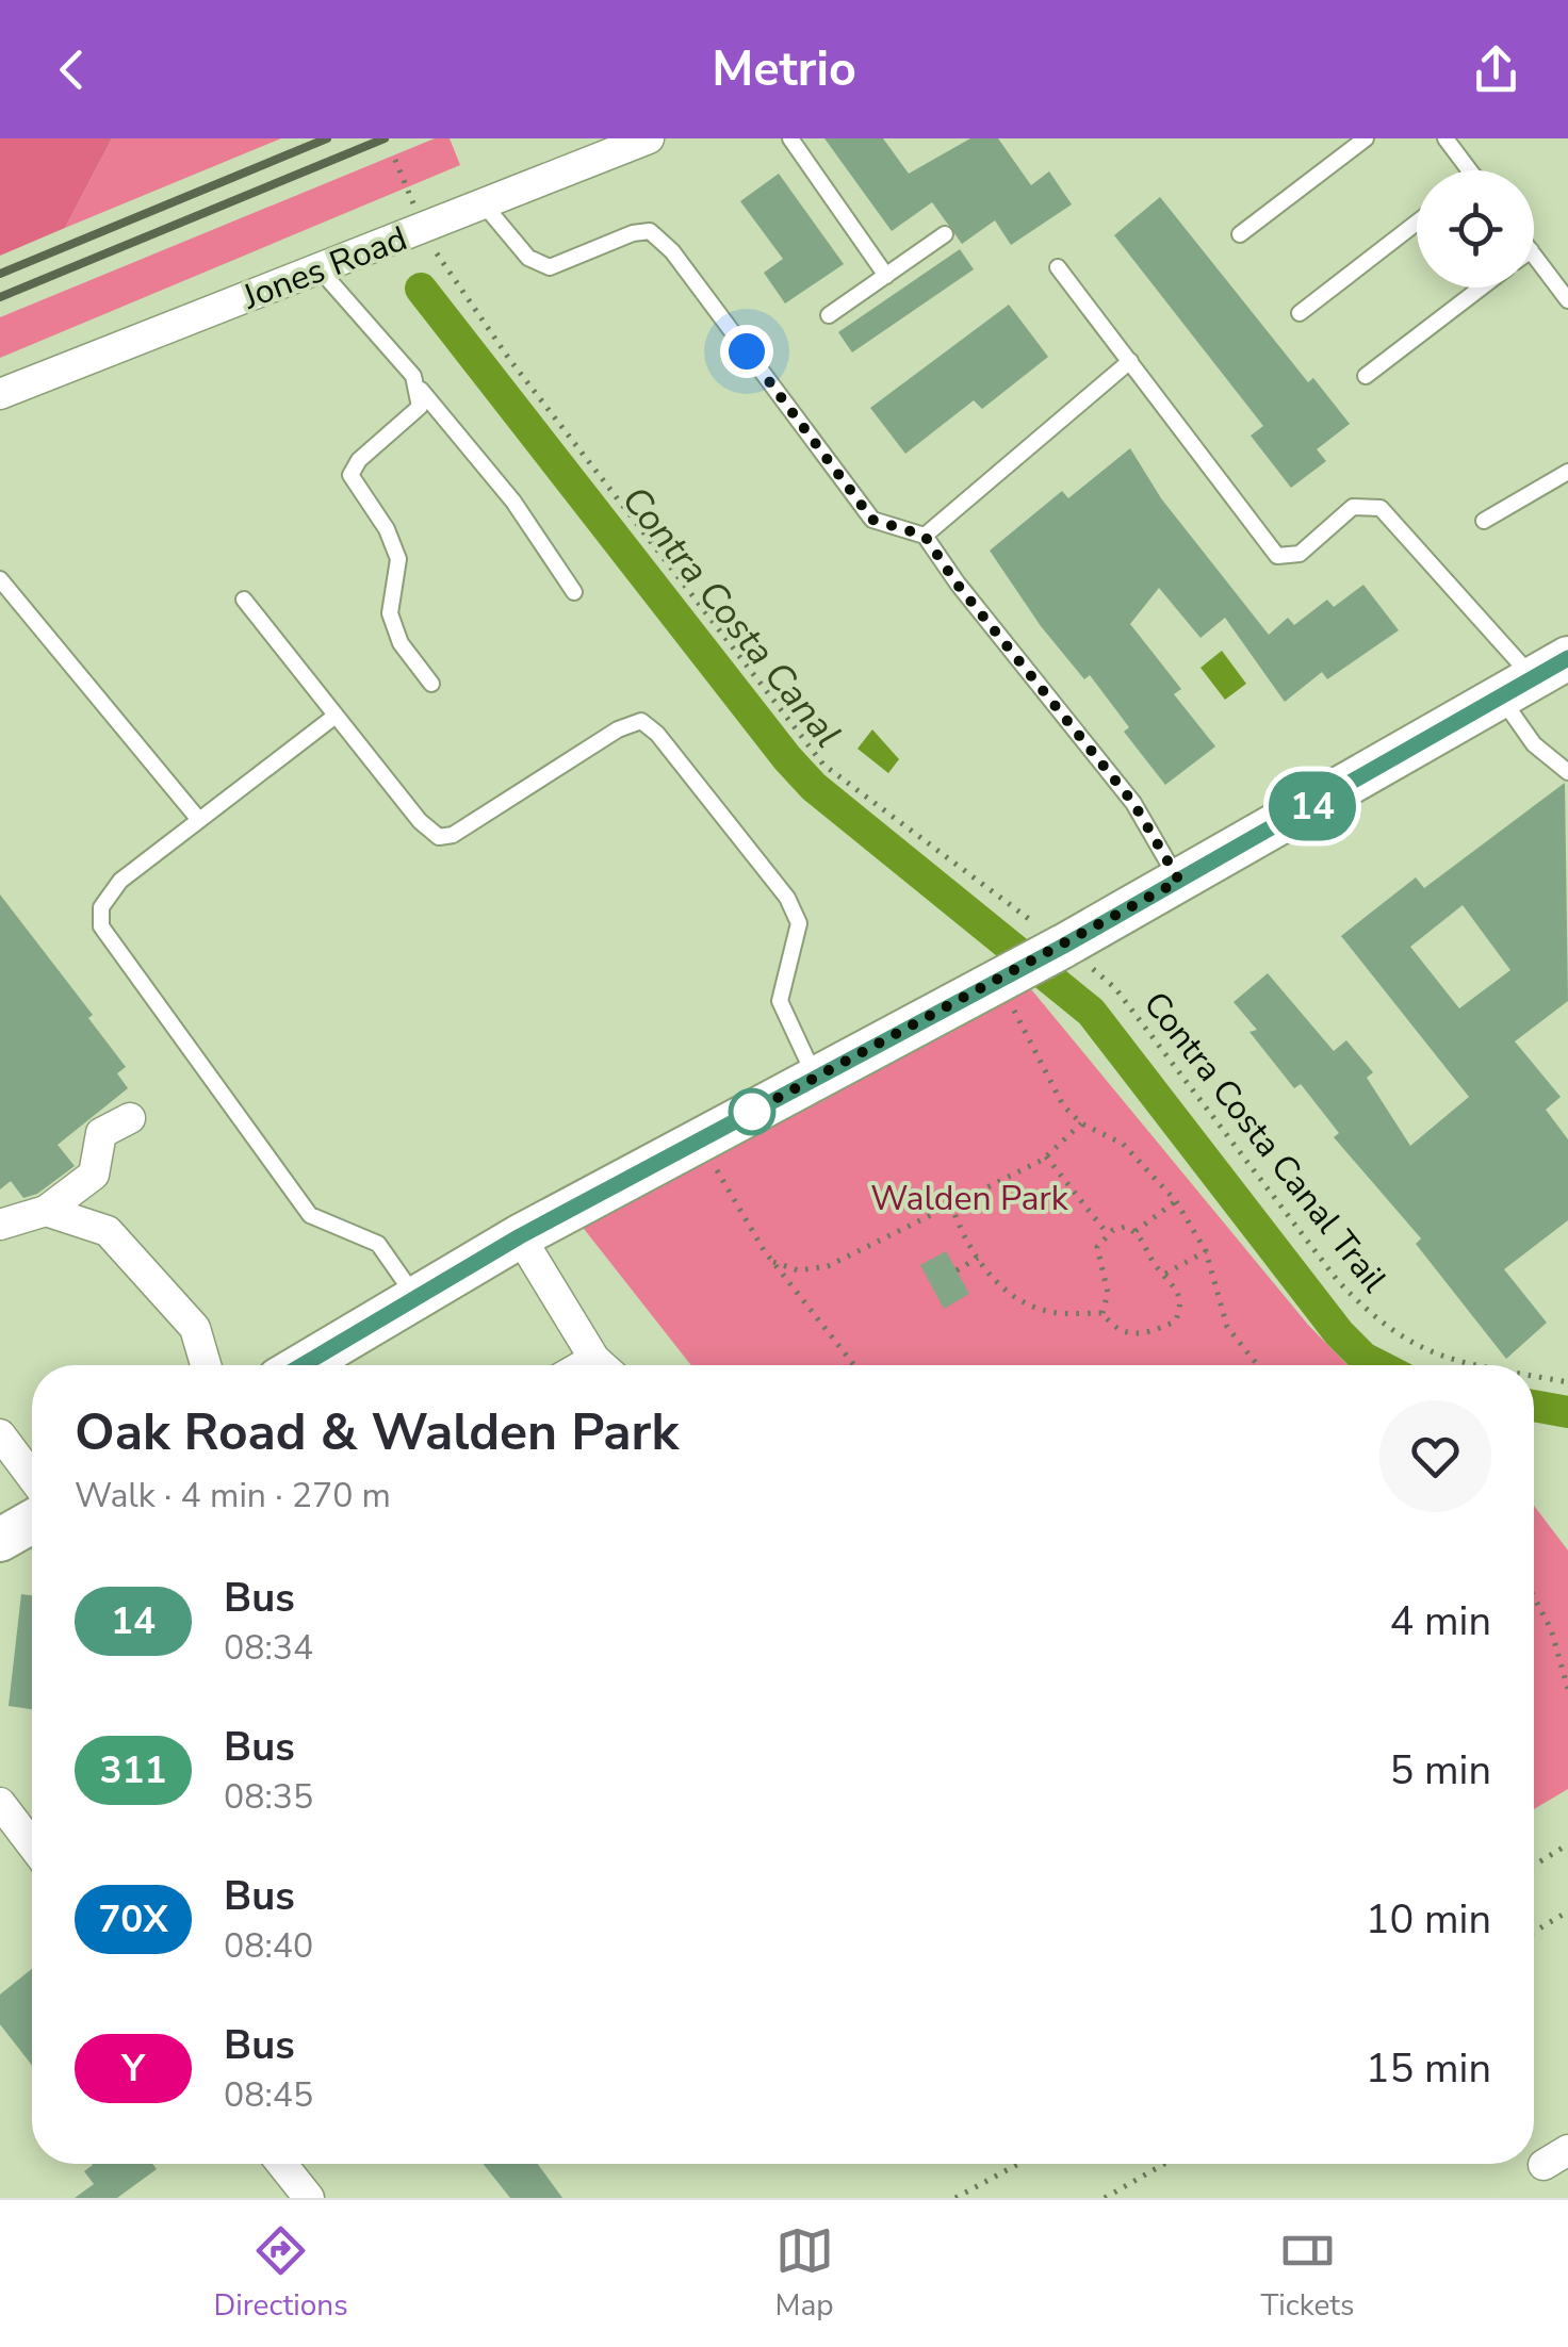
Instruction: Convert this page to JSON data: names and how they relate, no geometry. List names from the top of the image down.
{
  "streets": {
    "street": ["Jones Road"],
    "path": ["Contra Costa Canal Trail"]
  },
  "water": ["Contra Costa Canal"],
  "parks": ["Walden Park"],
  "lines": ["bus line 14"],
  "page": {
    "header": "Metrio",
    "on_map": "14",
    "heading": ["Oak Road & Walden Park", "Walk · 4 min · 270 m"],
    "list": [
      {
        "mark": "14",
        "name": "Bus",
        "note": "08:34",
        "value": "4 min"
      },
      {
        "mark": "311",
        "name": "Bus",
        "note": "08:35",
        "value": "5 min"
      },
      {
        "mark": "70X",
        "name": "Bus",
        "note": "08:40",
        "value": "10 min"
      },
      {
        "mark": "Y",
        "name": "Bus",
        "note": "08:45",
        "value": "15 min"
      }
    ],
    "tabs": ["Directions", "Map", "Tickets"]
  }
}
